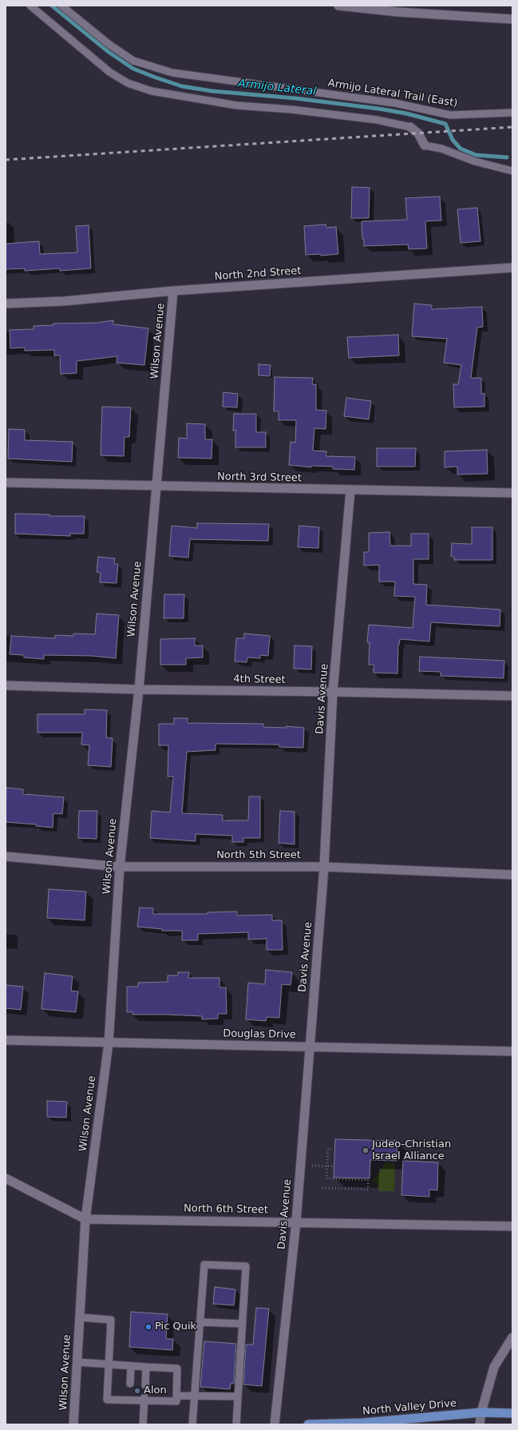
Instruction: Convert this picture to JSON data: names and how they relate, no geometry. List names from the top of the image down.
{
  "streets": {
    "main road": ["North Valley Drive"],
    "street": [
      "North 2nd Street",
      "Wilson Avenue",
      "North 3rd Street",
      "4th Street",
      "Davis Avenue",
      "North 5th Street",
      "Douglas Drive",
      "North 6th Street"
    ],
    "lane": ["Armijo Lateral Trail (East)"]
  },
  "crossings": [
    ["North 2nd Street", "Wilson Avenue"],
    ["Wilson Avenue", "North 3rd Street"],
    ["Wilson Avenue", "4th Street"],
    ["Wilson Avenue", "North 5th Street"],
    ["Wilson Avenue", "Douglas Drive"],
    ["Wilson Avenue", "North 6th Street"],
    ["North 3rd Street", "Davis Avenue"],
    ["4th Street", "Davis Avenue"],
    ["Davis Avenue", "North 5th Street"],
    ["Davis Avenue", "Douglas Drive"],
    ["Davis Avenue", "North 6th Street"]
  ],
  "water": ["Armijo Lateral"],
  "places": ["Judeo-Christian Israel Alliance", "Pic Quik", "Alon"]
}
